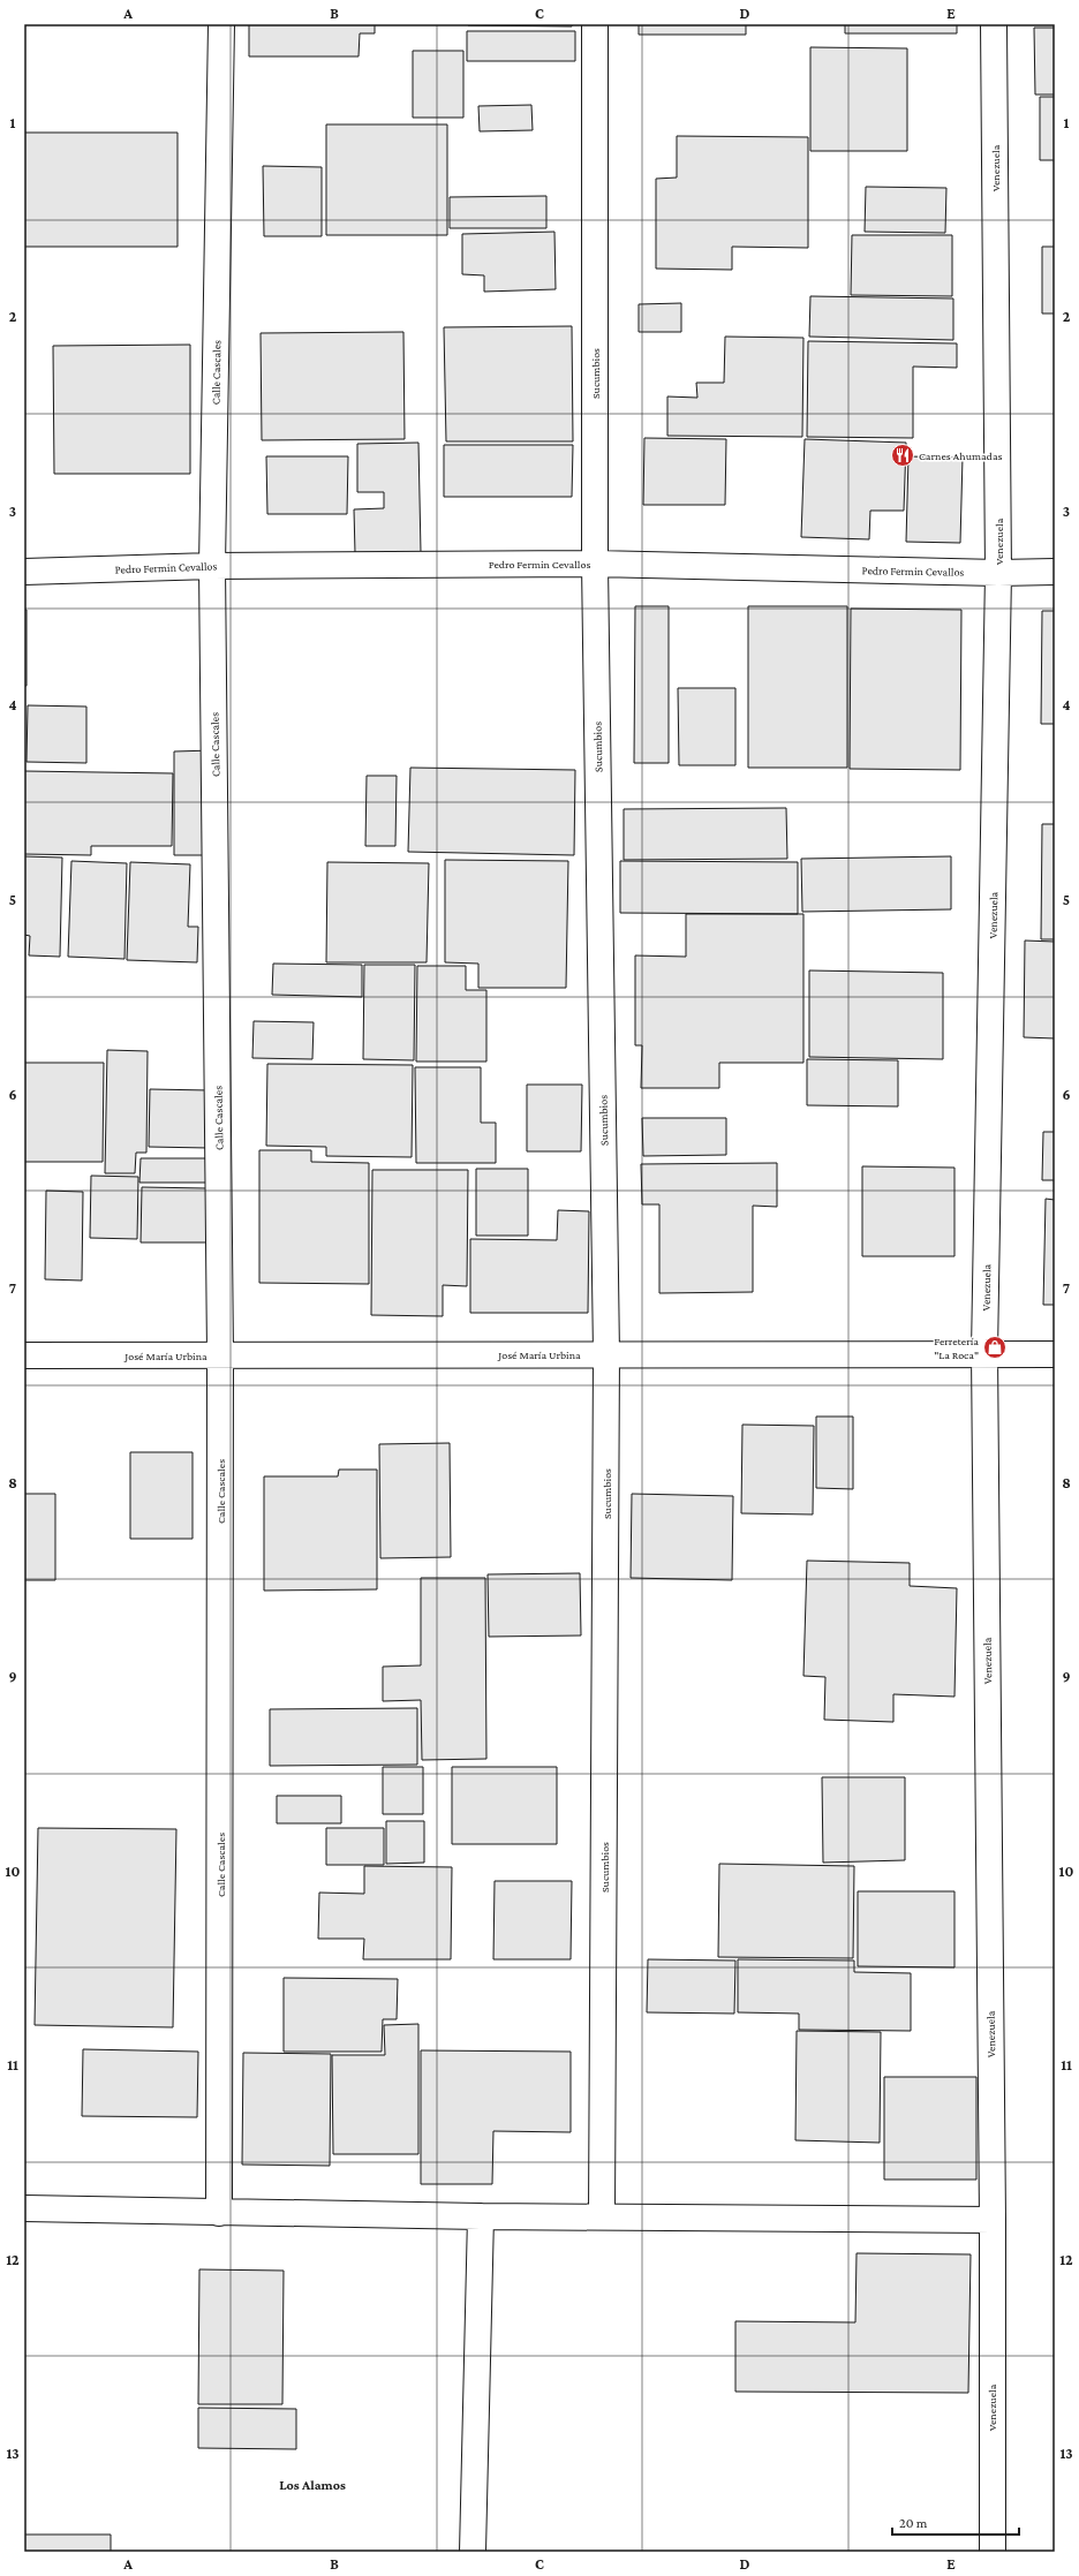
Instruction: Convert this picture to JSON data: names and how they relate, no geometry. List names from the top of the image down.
{
  "streets": {
    "street": [
      "Venezuela",
      "Calle Cascales",
      "Sucumbios",
      "Pedro Fermin Cevallos",
      "José María Urbina"
    ]
  },
  "crossings": [
    ["Venezuela", "Pedro Fermin Cevallos"],
    ["Venezuela", "José María Urbina"],
    ["Calle Cascales", "Pedro Fermin Cevallos"],
    ["Calle Cascales", "José María Urbina"],
    ["Sucumbios", "Pedro Fermin Cevallos"],
    ["Sucumbios", "José María Urbina"]
  ],
  "districts": ["Los Alamos"],
  "places": {
    "restaurant": ["Carnes Ahumadas"],
    "shop": ["Ferretería \"La Roca\""]
  },
  "scale_bar": "20 m",
  "grid": {
    "columns": [
      "A",
      "B",
      "C",
      "D",
      "E"
    ],
    "rows": [
      "1",
      "2",
      "3",
      "4",
      "5",
      "6",
      "7",
      "8",
      "9",
      "10",
      "11",
      "12",
      "13"
    ]
  }
}
